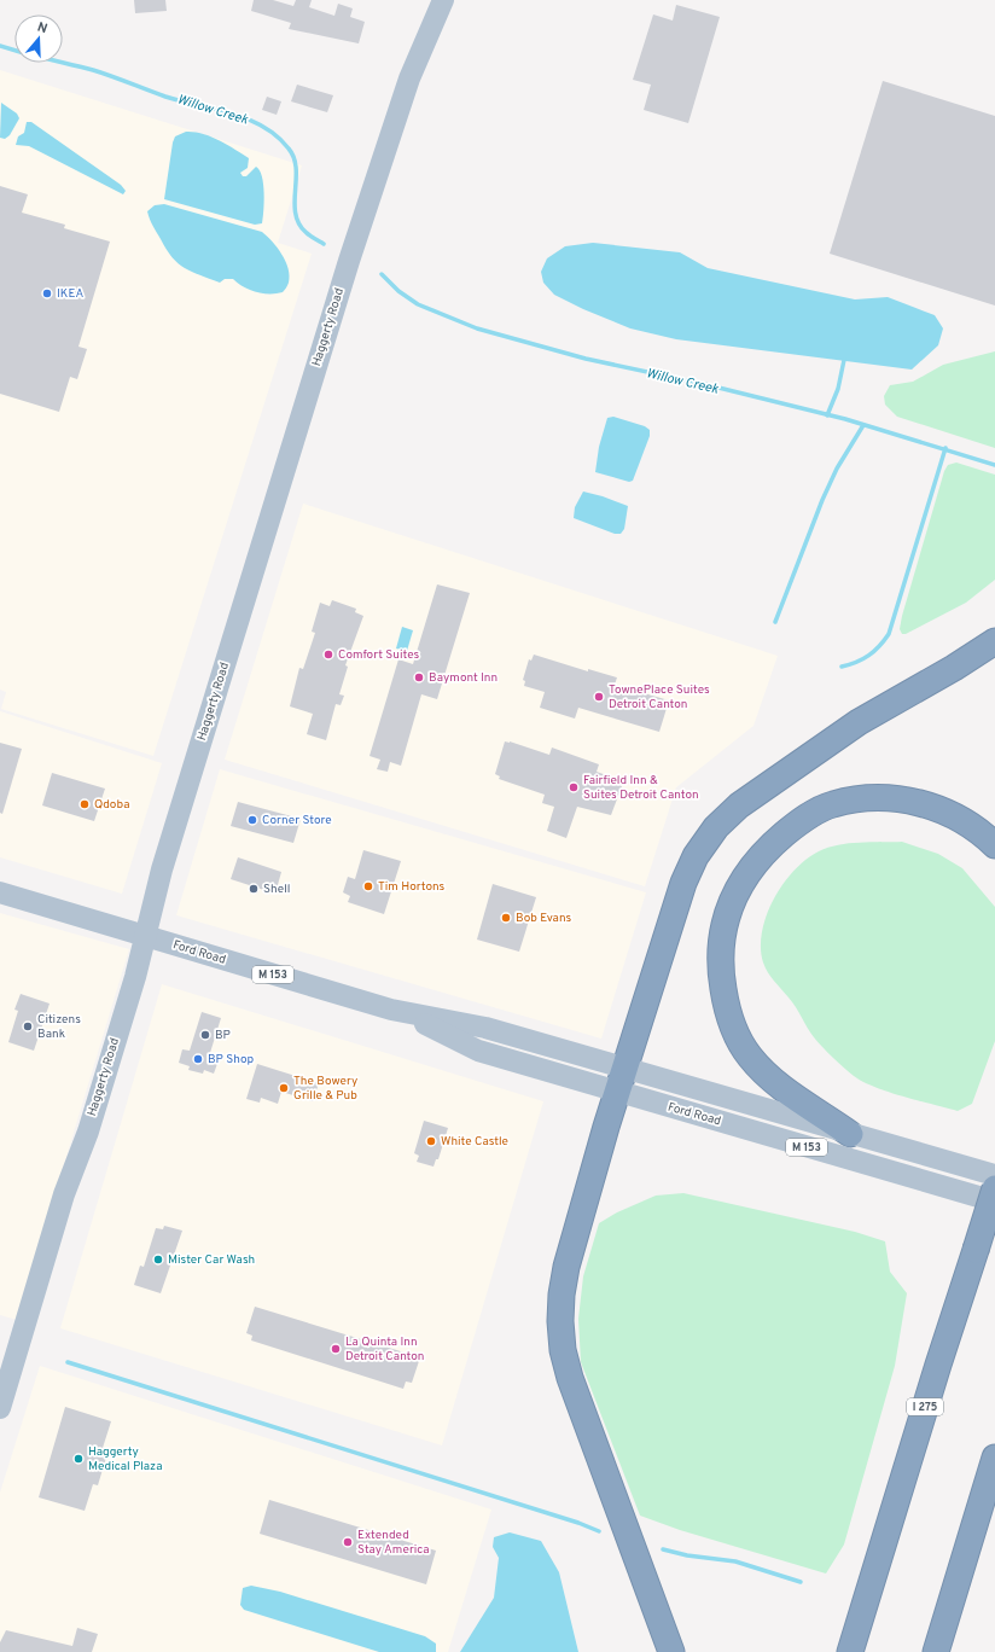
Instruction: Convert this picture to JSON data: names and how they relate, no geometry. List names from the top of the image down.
{
  "streets": {
    "highway": ["I 275"],
    "main road": ["Haggerty Road", "Ford Road", "M 153"]
  },
  "crossings": [
    ["Haggerty Road", "Ford Road"]
  ],
  "water": ["Willow Creek"],
  "places": [
    "IKEA",
    "Comfort Suites",
    "Baymont Inn",
    "TownePlace Suites Detroit Canton",
    "Fairfield Inn & Suites Detroit Canton",
    "Qdoba",
    "Corner Store",
    "Tim Hortons",
    "Shell",
    "Bob Evans",
    "Citizens Bank",
    "BP",
    "BP Shop",
    "The Bowery Grille & Pub",
    "White Castle",
    "Mister Car Wash",
    "La Quinta Inn Detroit Canton",
    "Haggerty Medical Plaza",
    "Extended Stay America"
  ],
  "north": "top"
}
